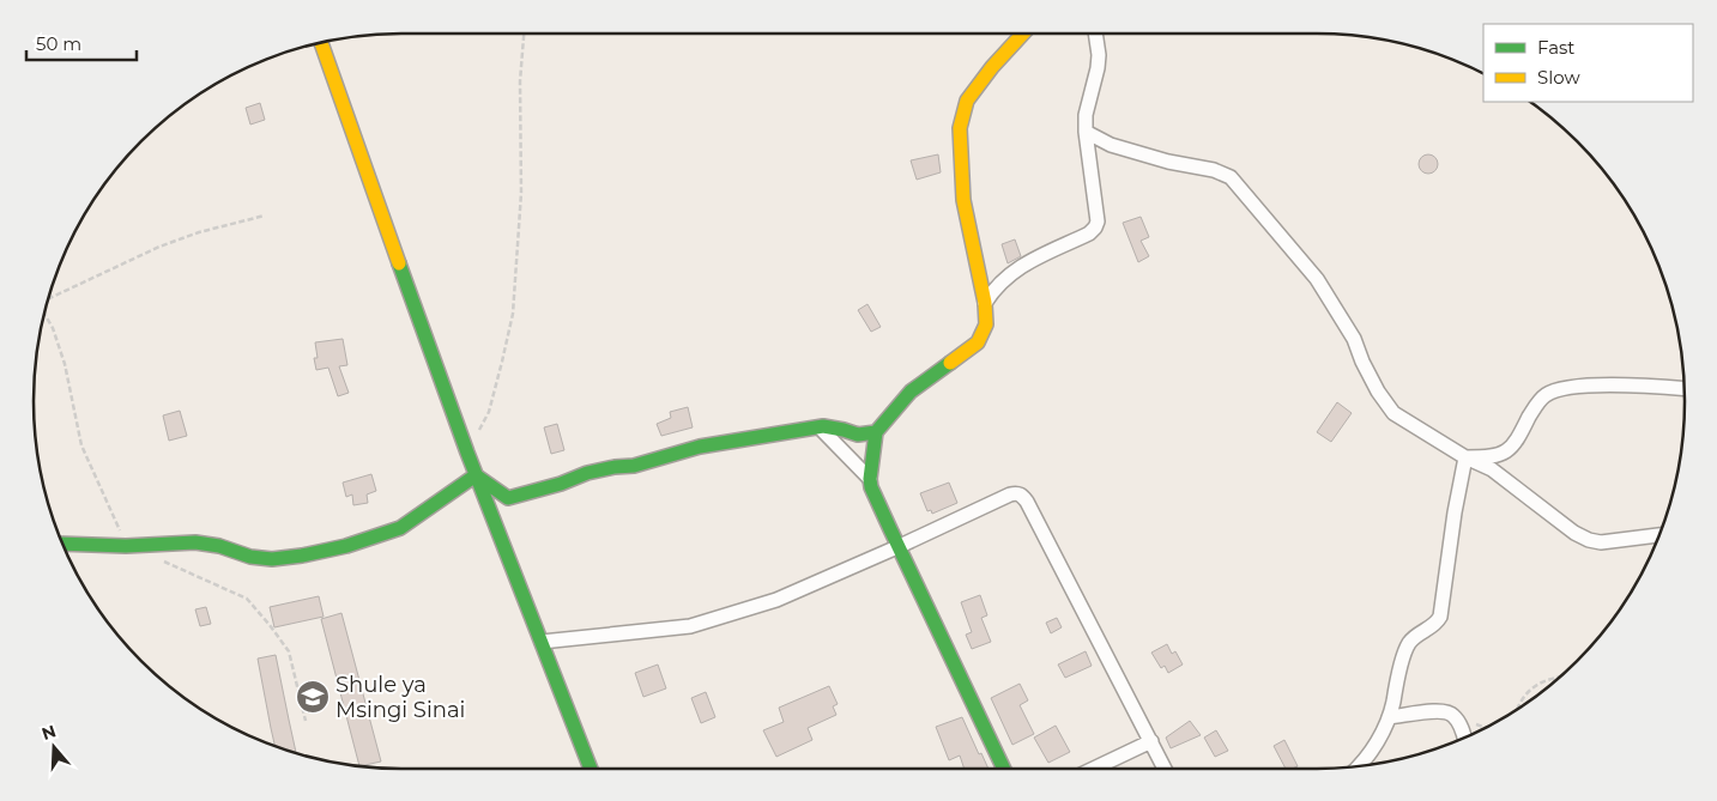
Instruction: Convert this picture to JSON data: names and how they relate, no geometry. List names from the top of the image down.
{
  "places": {
    "school or university": ["Shule ya Msingi Sinai"]
  },
  "legend": ["Fast", "Slow"],
  "scale_bar": "50 m",
  "north": "top"
}
